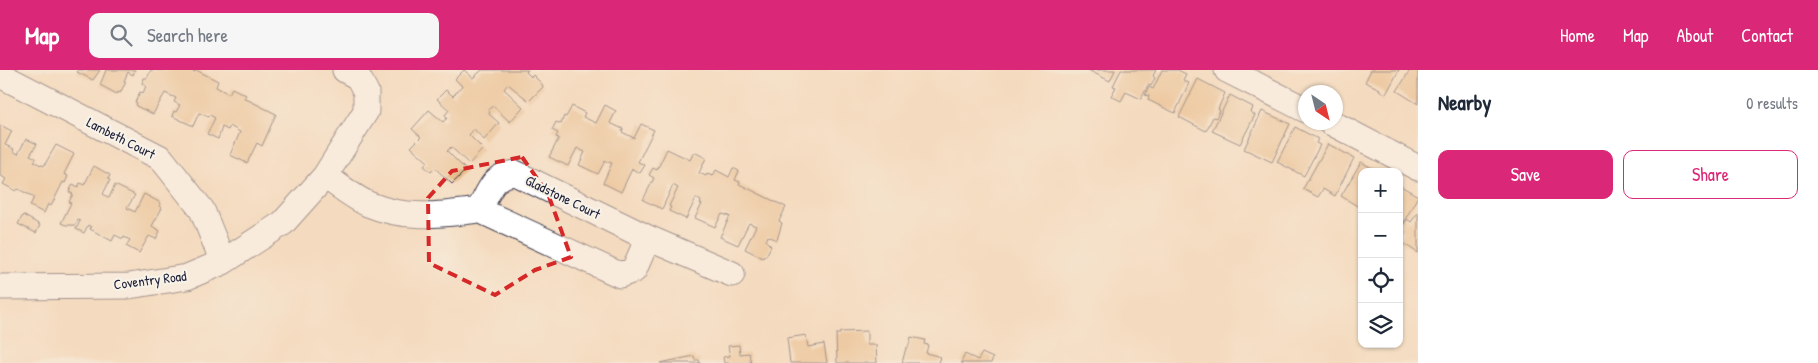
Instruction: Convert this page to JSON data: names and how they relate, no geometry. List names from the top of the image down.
{
  "streets": {
    "street": ["Lambeth Court", "Gladstone Court", "Coventry Road"]
  },
  "crossings": [
    ["Lambeth Court", "Coventry Road"]
  ],
  "north": "bottom right",
  "page": {
    "header": "Map",
    "search": "Search here",
    "nav": [
      "Home",
      "Map",
      "About",
      "Contact"
    ],
    "heading": ["Nearby", "0 results"],
    "buttons": ["Save", "Share"],
    "map_buttons": ["+", "−"]
  }
}
